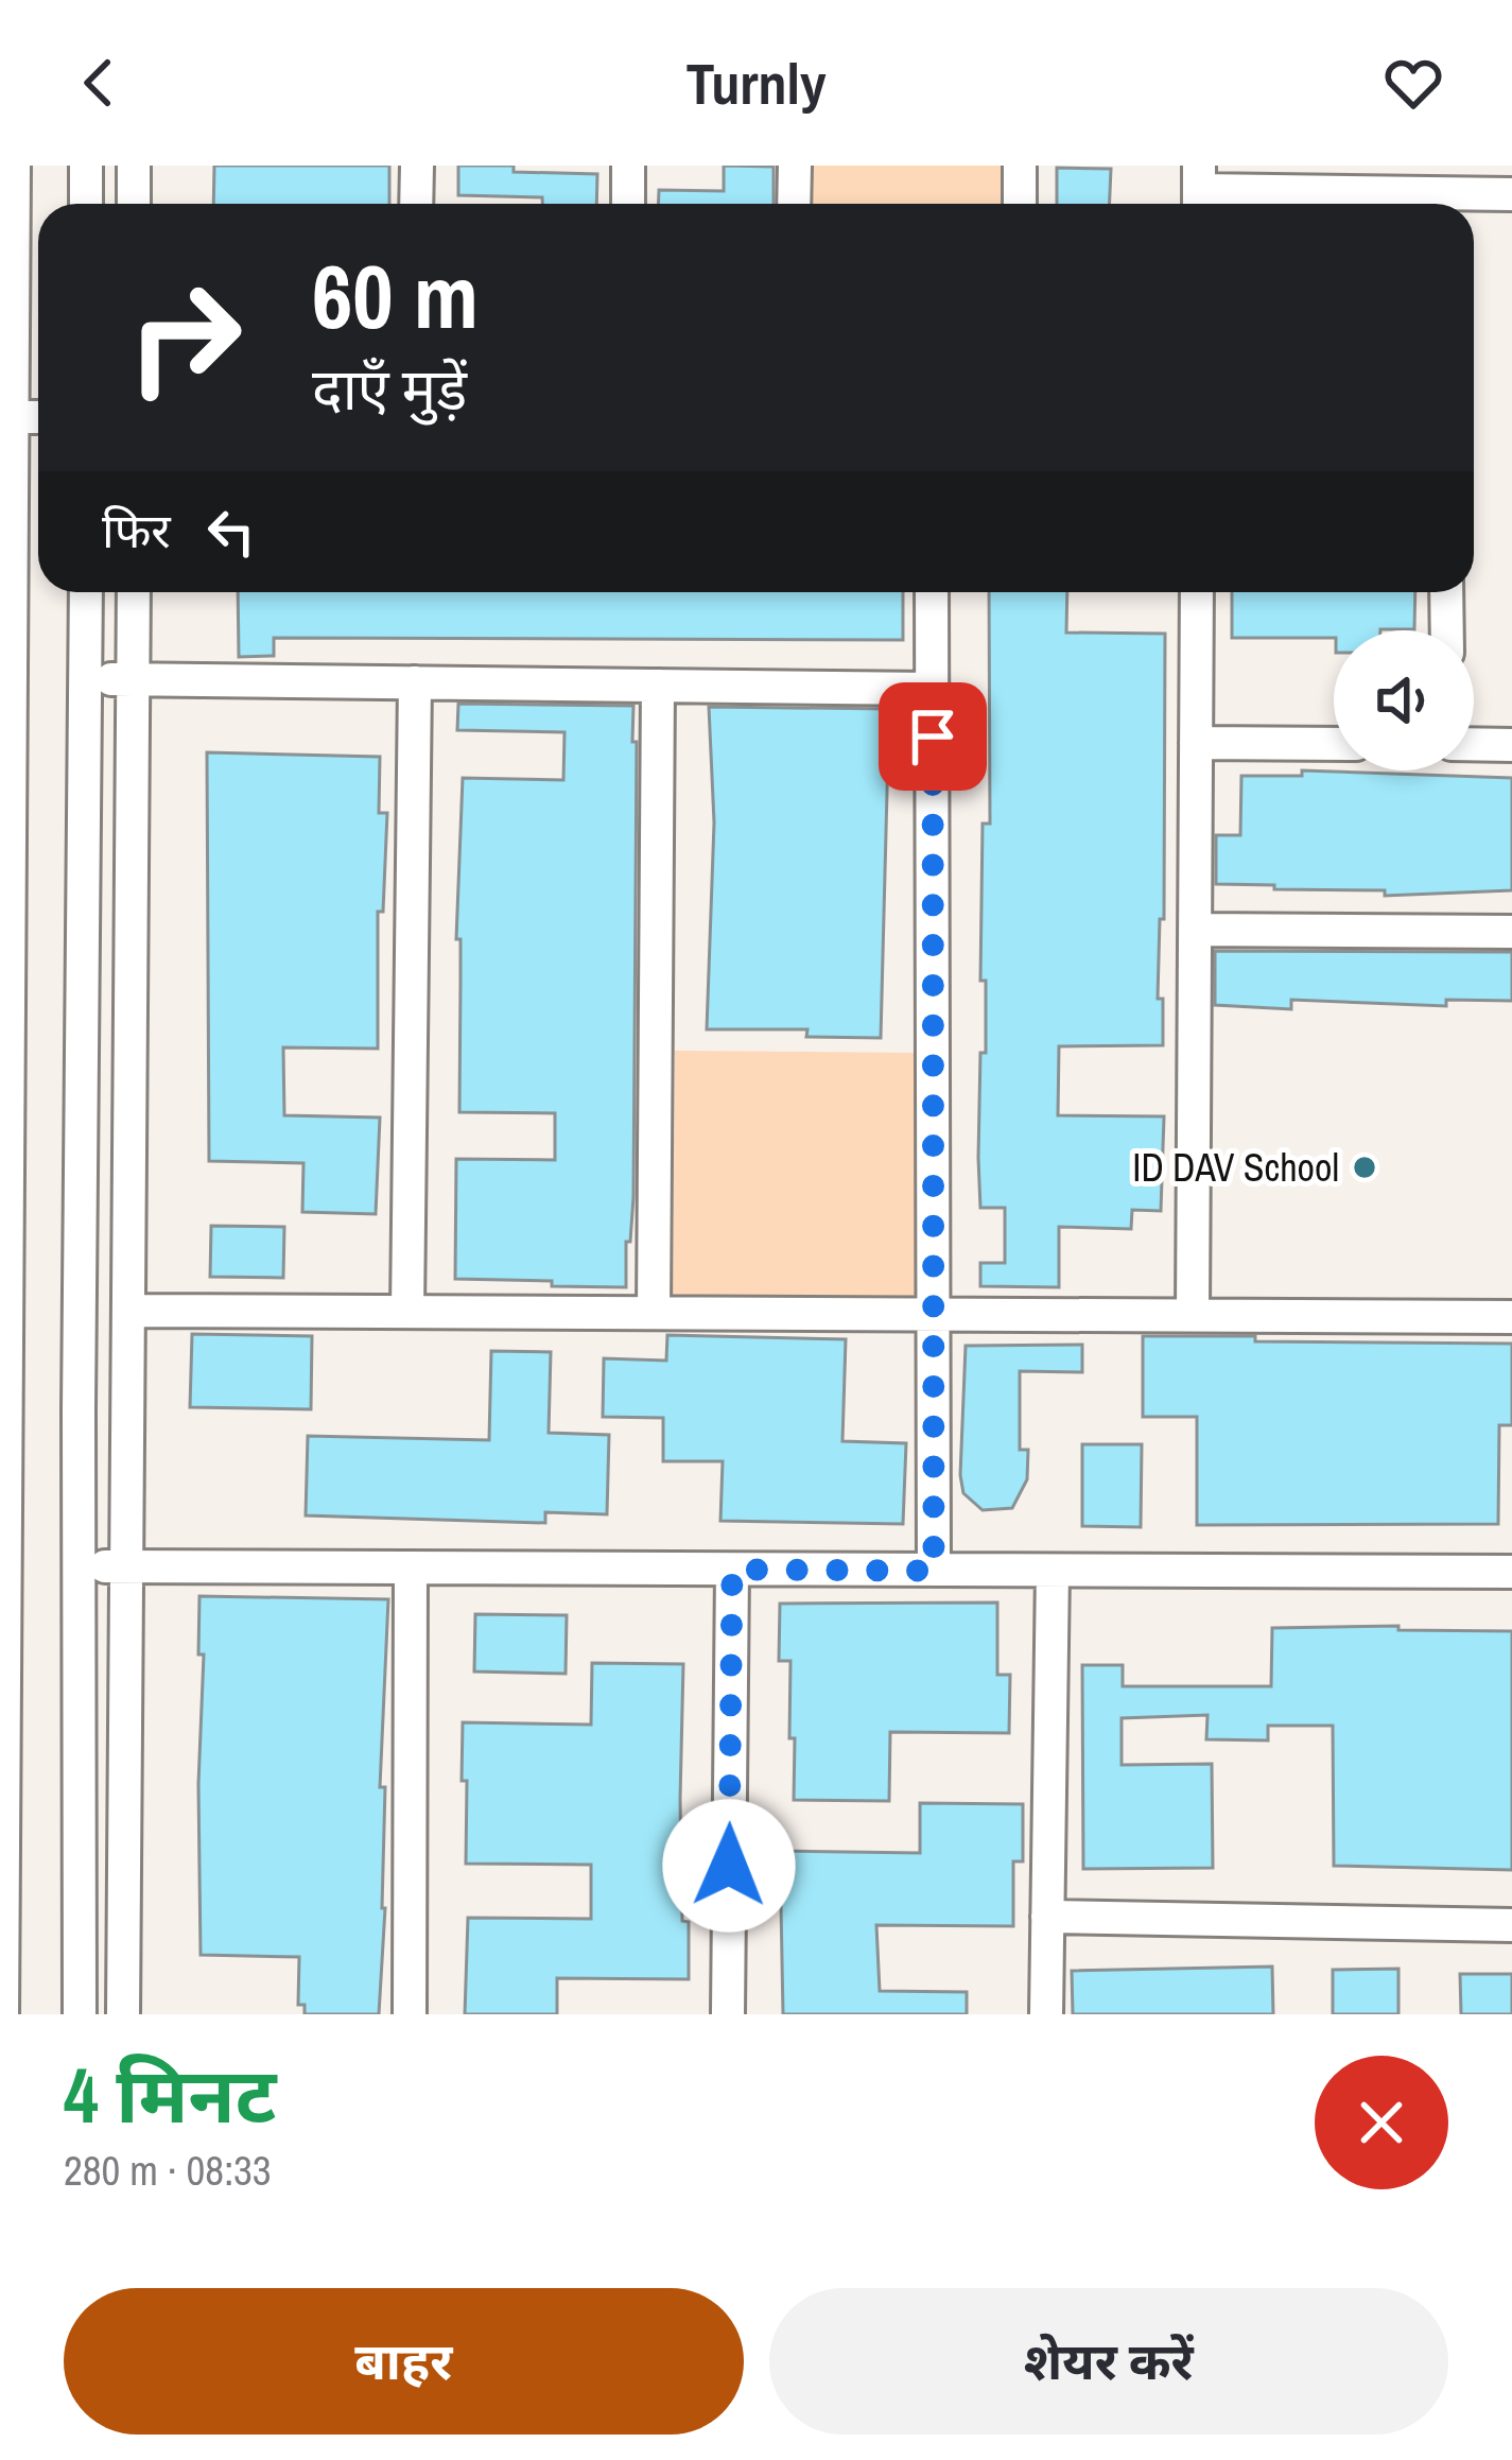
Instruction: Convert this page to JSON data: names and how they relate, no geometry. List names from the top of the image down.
{
  "places": ["ID DAV School"],
  "page": {
    "header": "Turnly",
    "turn": ["60 m", "दाएँ मुड़ें"],
    "then": "फिर",
    "heading": ["4 मिनट", "280 m · 08:33"],
    "buttons": ["बाहर", "शेयर करें"]
  }
}
